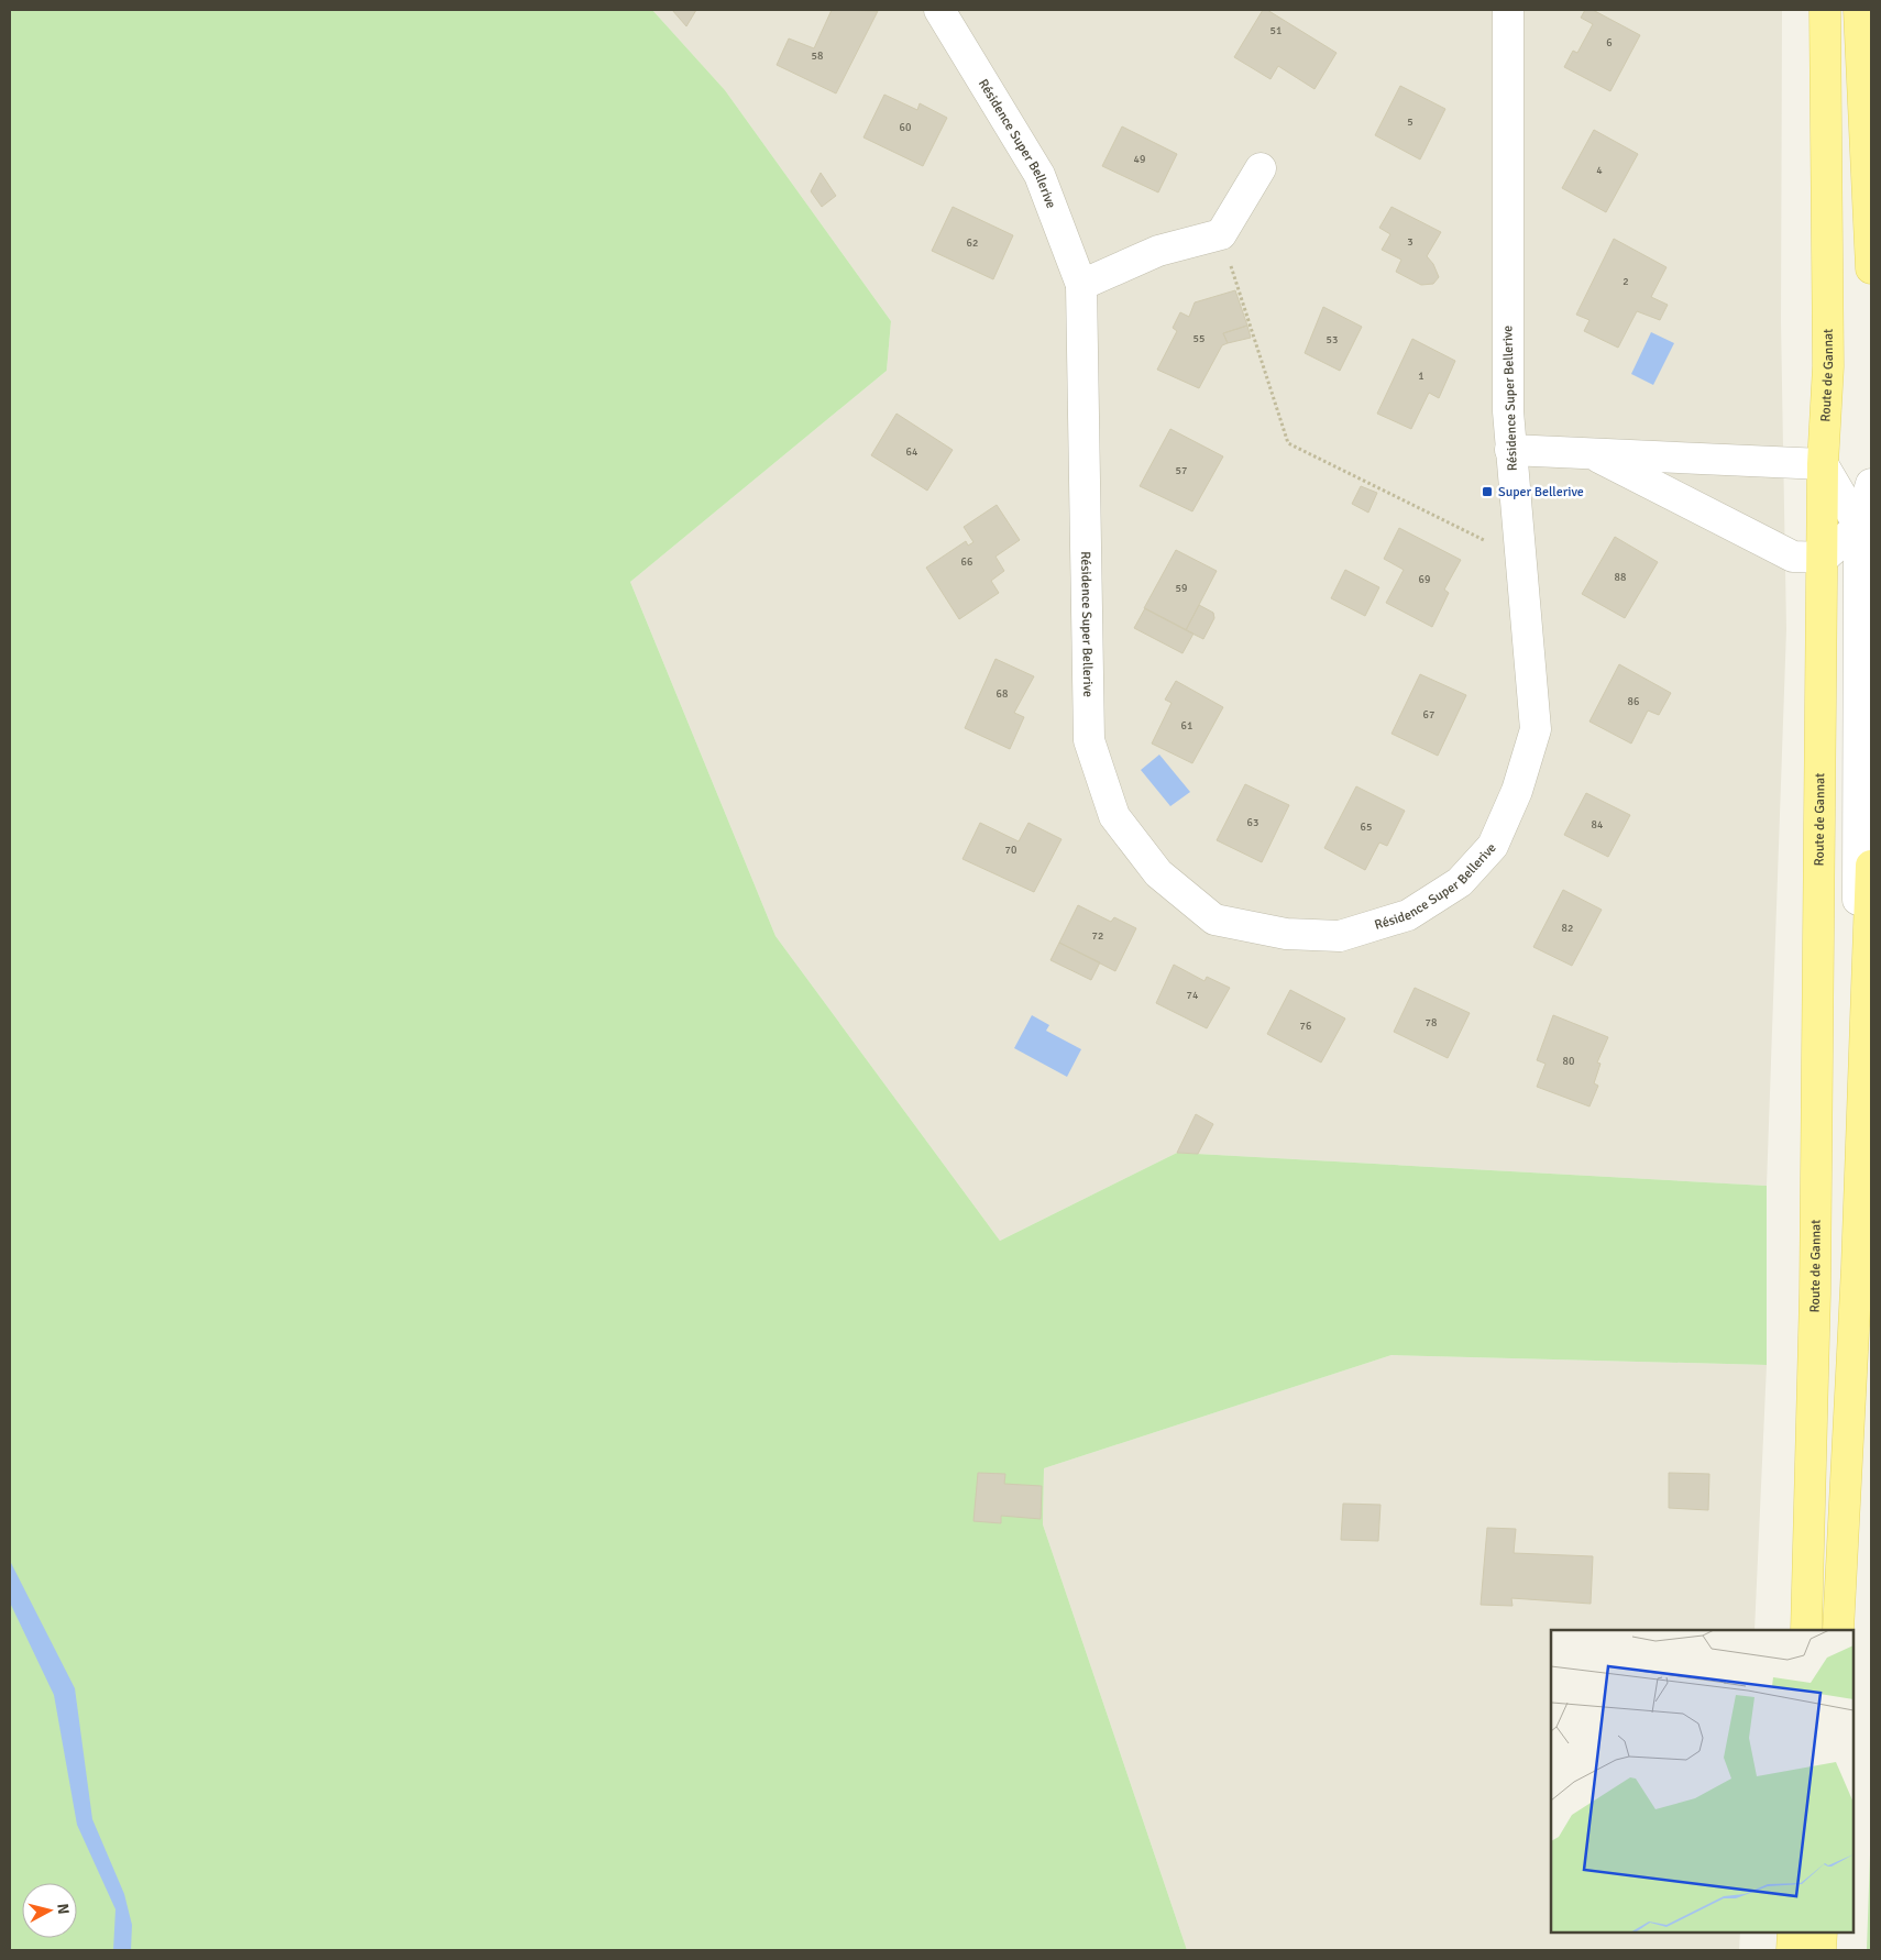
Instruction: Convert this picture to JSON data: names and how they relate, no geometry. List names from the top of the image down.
{
  "streets": {
    "main road": ["Route de Gannat"],
    "street": ["Résidence Super Bellerive"]
  },
  "places": {
    "transit": ["Super Bellerive"]
  },
  "house_numbers": [
    "51",
    "6",
    "58",
    "5",
    "60",
    "49",
    "4",
    "3",
    "62",
    "2",
    "55",
    "53",
    "1",
    "64",
    "57",
    "66",
    "88",
    "69",
    "59",
    "68",
    "86",
    "67",
    "61",
    "63",
    "84",
    "65",
    "70",
    "82",
    "72",
    "74",
    "78",
    "76",
    "80"
  ],
  "north": "right"
}
